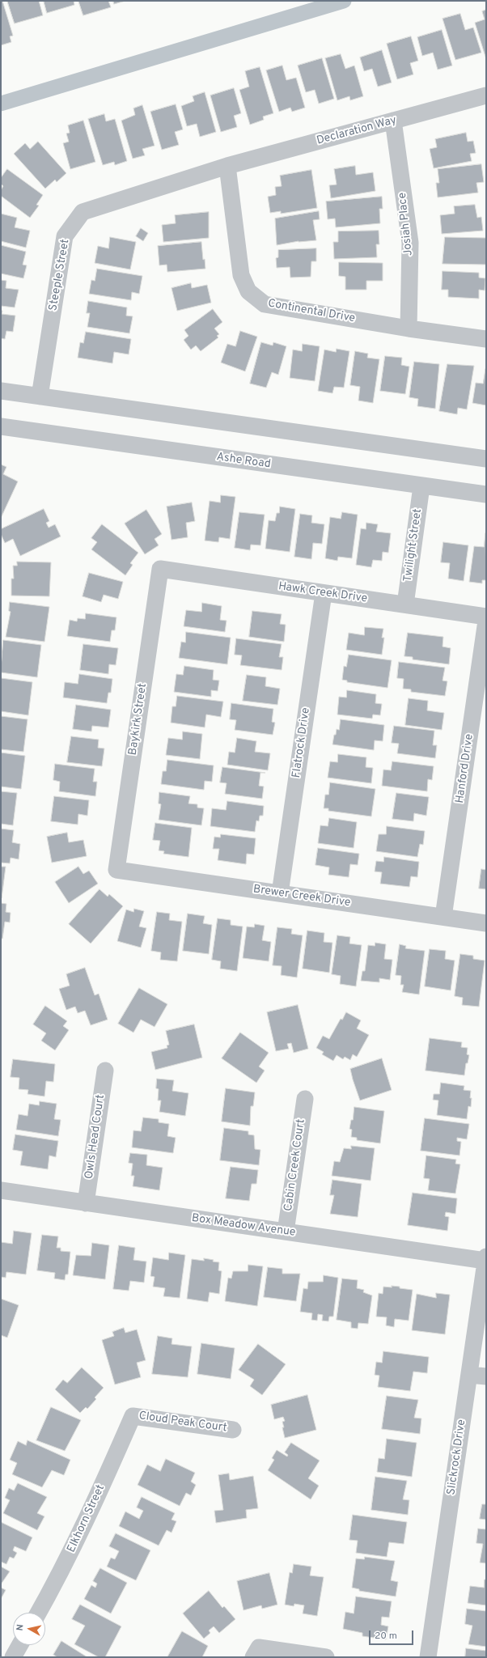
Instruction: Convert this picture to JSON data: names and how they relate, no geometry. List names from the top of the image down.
{
  "streets": {
    "street": [
      "Declaration Way",
      "Josiah Place",
      "Steeple Street",
      "Continental Drive",
      "Ashe Road",
      "Twilight Street",
      "Hawk Creek Drive",
      "Baykirk Street",
      "Flatrock Drive",
      "Hanford Drive",
      "Brewer Creek Drive",
      "Owls Head Court",
      "Cabin Creek Court",
      "Box Meadow Avenue",
      "Cloud Peak Court",
      "Slickrock Drive",
      "Elkhorn Street"
    ]
  },
  "crossings": [
    ["Declaration Way", "Josiah Place"],
    ["Declaration Way", "Steeple Street"],
    ["Declaration Way", "Continental Drive"],
    ["Josiah Place", "Continental Drive"],
    ["Steeple Street", "Continental Drive"],
    ["Ashe Road", "Twilight Street"],
    ["Twilight Street", "Hawk Creek Drive"],
    ["Hawk Creek Drive", "Baykirk Street"],
    ["Hawk Creek Drive", "Flatrock Drive"],
    ["Baykirk Street", "Brewer Creek Drive"],
    ["Flatrock Drive", "Brewer Creek Drive"],
    ["Hanford Drive", "Brewer Creek Drive"],
    ["Owls Head Court", "Box Meadow Avenue"],
    ["Cabin Creek Court", "Box Meadow Avenue"],
    ["Box Meadow Avenue", "Slickrock Drive"],
    ["Cloud Peak Court", "Elkhorn Street"]
  ],
  "scale_bar": "20 m",
  "north": "left"
}
